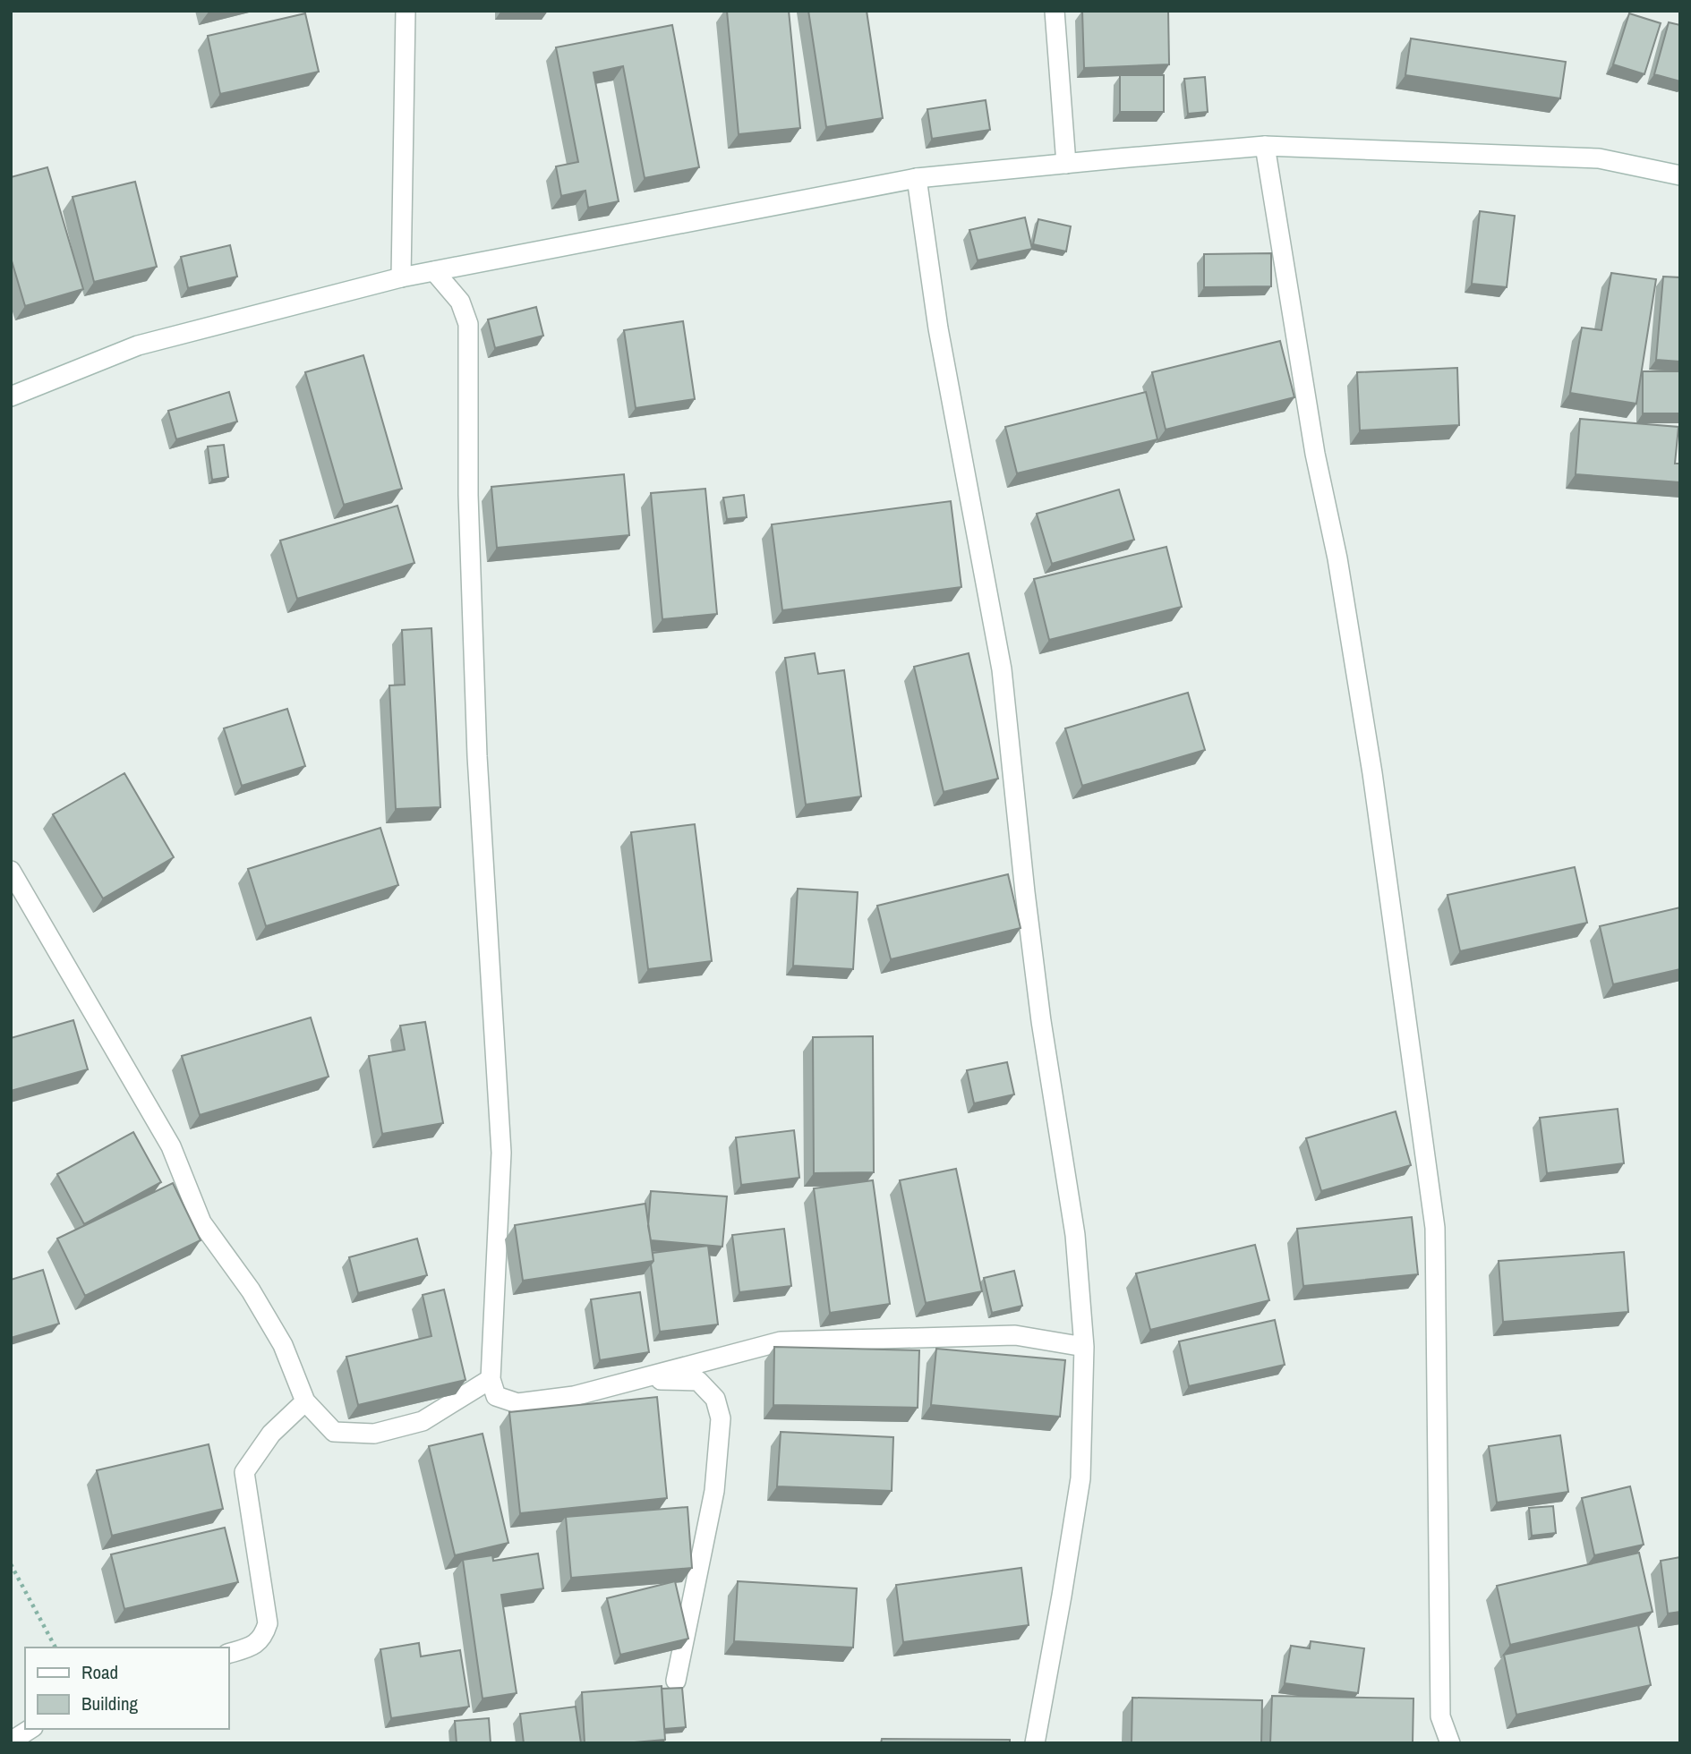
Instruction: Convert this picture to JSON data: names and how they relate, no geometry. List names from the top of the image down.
{
  "legend": ["Road", "Building"]
}
